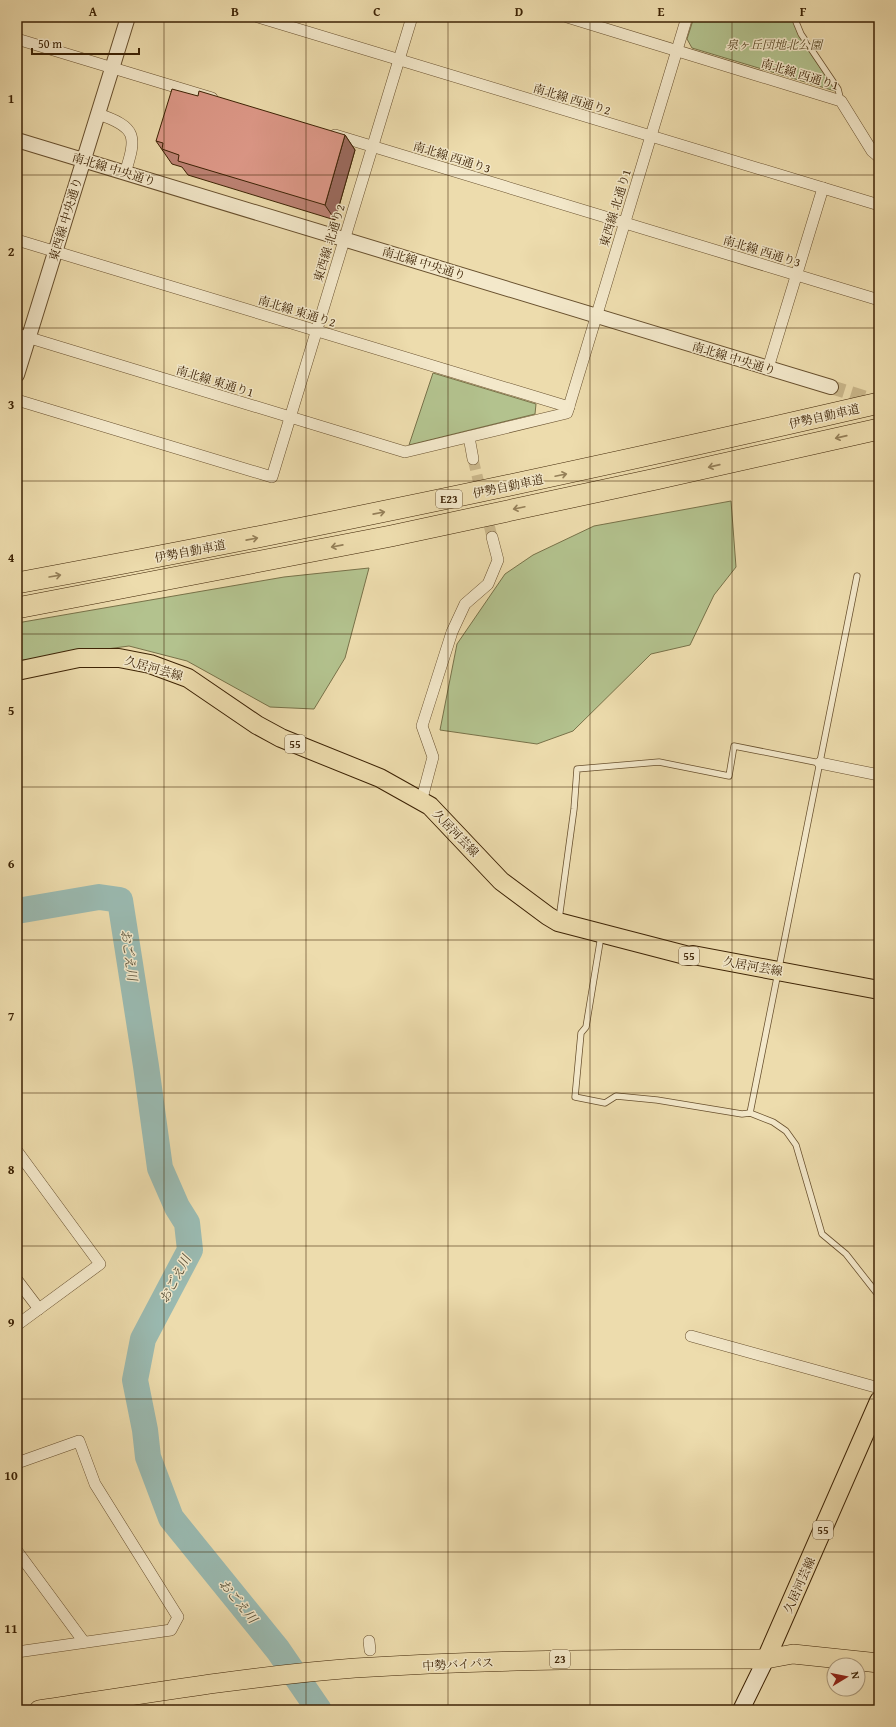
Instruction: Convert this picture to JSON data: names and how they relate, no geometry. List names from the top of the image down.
{
  "streets": {
    "highway": [
      "伊勢自動車道",
      "E23",
      "23",
      "中勢バイパス"
    ],
    "main road": ["久居河芸線", "55"],
    "street": [
      "南北線 西通り1",
      "南北線 西通り2",
      "南北線 西通り3",
      "南北線 中央通り",
      "東西線 北通り1",
      "東西線 中央通り",
      "東西線 北通り2",
      "南北線 東通り2",
      "南北線 東通り1"
    ]
  },
  "crossings": [
    ["南北線 西通り1", "東西線 北通り1"],
    ["南北線 西通り2", "東西線 北通り1"],
    ["南北線 西通り2", "東西線 北通り2"],
    ["南北線 西通り3", "東西線 北通り1"],
    ["南北線 西通り3", "東西線 北通り2"],
    ["南北線 中央通り", "東西線 北通り1"],
    ["南北線 中央通り", "東西線 中央通り"],
    ["南北線 中央通り", "東西線 北通り2"],
    ["東西線 北通り1", "南北線 東通り2"],
    ["東西線 中央通り", "南北線 東通り2"],
    ["東西線 中央通り", "南北線 東通り1"],
    ["東西線 北通り2", "南北線 東通り2"],
    ["東西線 北通り2", "南北線 東通り1"],
    ["久居河芸線", "中勢バイパス"]
  ],
  "water": ["おごえ川"],
  "parks": ["泉ヶ丘団地北公園"],
  "scale_bar": "50 m",
  "north": "right",
  "grid": {
    "columns": [
      "A",
      "B",
      "C",
      "D",
      "E",
      "F"
    ],
    "rows": [
      "1",
      "2",
      "3",
      "4",
      "5",
      "6",
      "7",
      "8",
      "9",
      "10",
      "11"
    ]
  }
}
